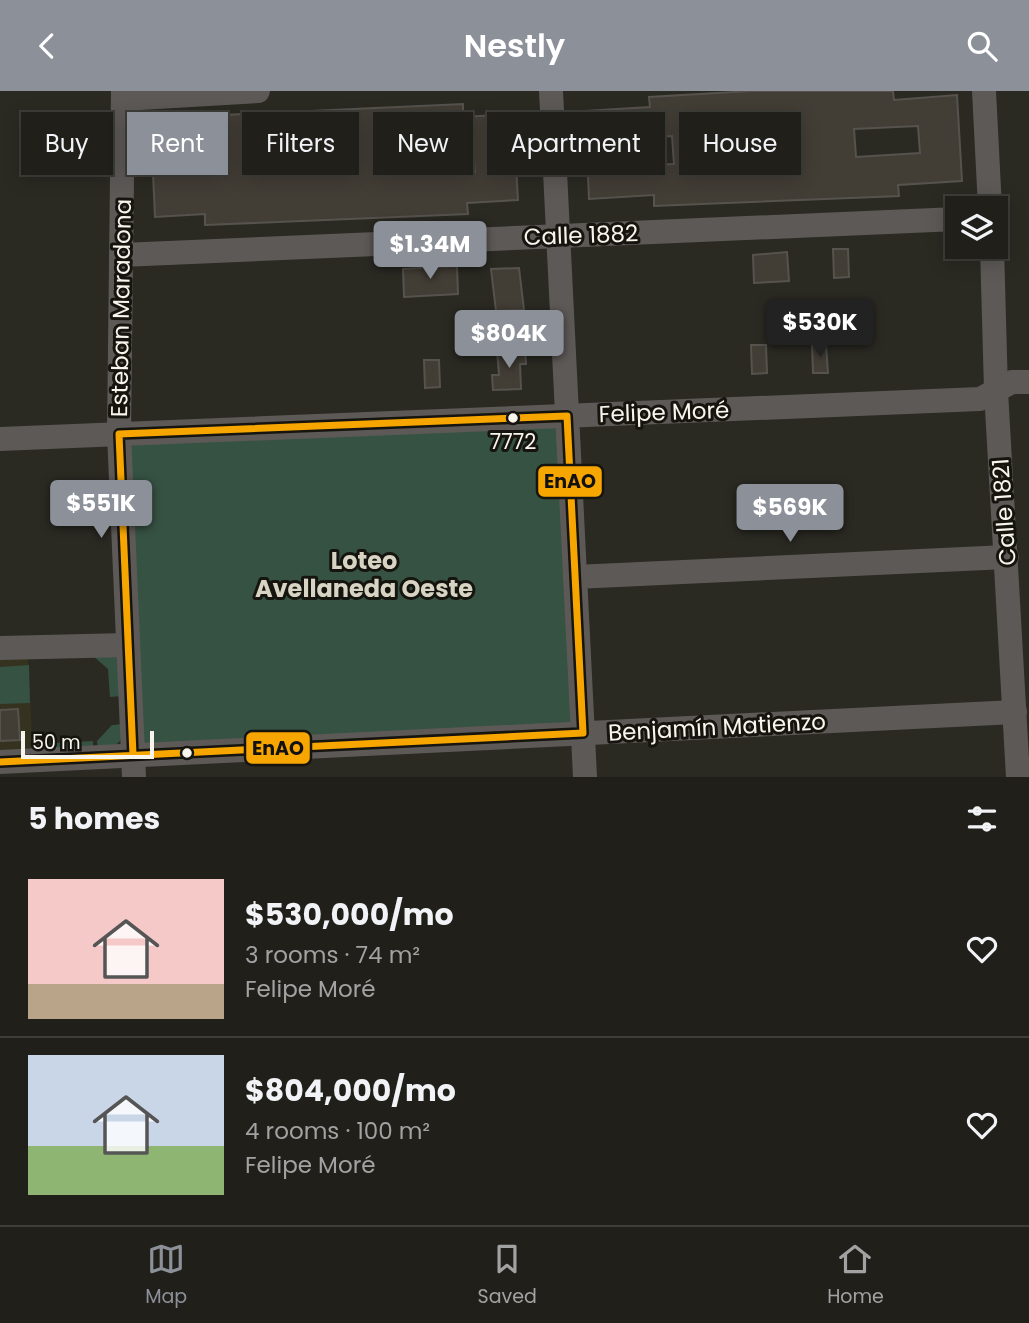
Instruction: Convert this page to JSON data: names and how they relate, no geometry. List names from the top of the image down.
{
  "streets": {
    "street": [
      "Calle 1882",
      "Esteban Maradona",
      "Felipe Moré",
      "Calle 1821",
      "Benjamín Matienzo"
    ]
  },
  "crossings": [
    ["Calle 1882", "Esteban Maradona"],
    ["Esteban Maradona", "Felipe Moré"],
    ["Esteban Maradona", "Benjamín Matienzo"],
    ["Felipe Moré", "Calle 1821"],
    ["Calle 1821", "Benjamín Matienzo"]
  ],
  "districts": ["Loteo Avellaneda Oeste"],
  "places": ["7772"],
  "lines": ["transit line EnAO"],
  "scale_bar": "50 m",
  "page": {
    "header": "Nestly",
    "chip": [
      "Buy",
      "Rent",
      "Filters",
      "New",
      "Apartment",
      "House"
    ],
    "price": [
      "$1.34M",
      "$530K",
      "$804K",
      "$551K",
      "$569K"
    ],
    "scale": "50 m",
    "heading": "5 homes",
    "list": [
      {
        "name": "$530,000/mo",
        "note": "3 rooms · 74 m² · Felipe Moré"
      },
      {
        "name": "$804,000/mo",
        "note": "4 rooms · 100 m² · Felipe Moré"
      }
    ],
    "tabs": ["Map", "Saved", "Home"]
  }
}
